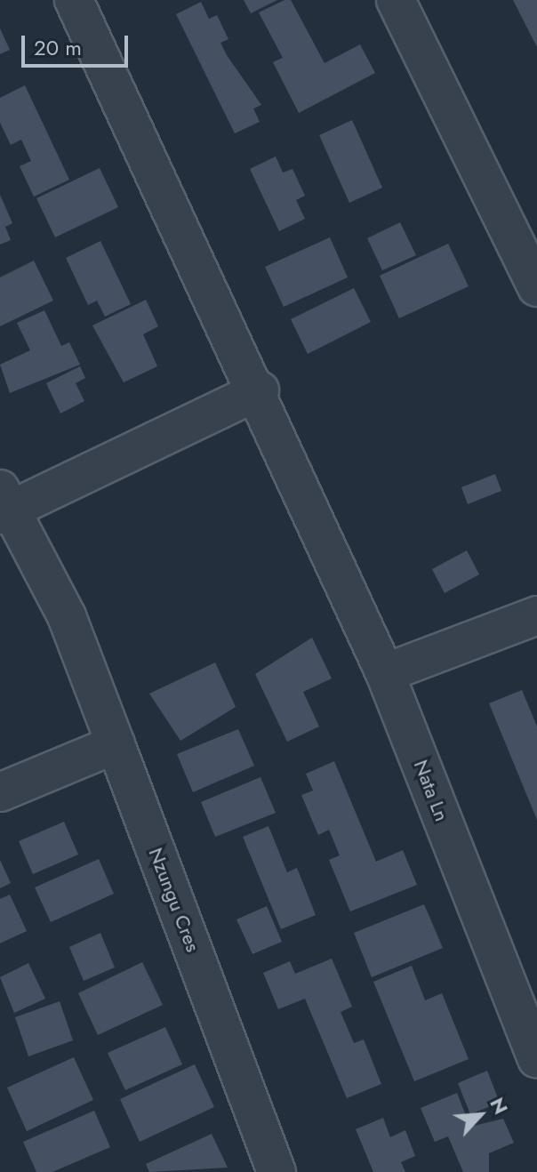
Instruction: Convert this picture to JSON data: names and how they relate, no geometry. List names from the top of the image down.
{
  "streets": {
    "street": ["Nata Ln", "Nzungu Cres"]
  },
  "scale_bar": "20 m",
  "north": "top right"
}
